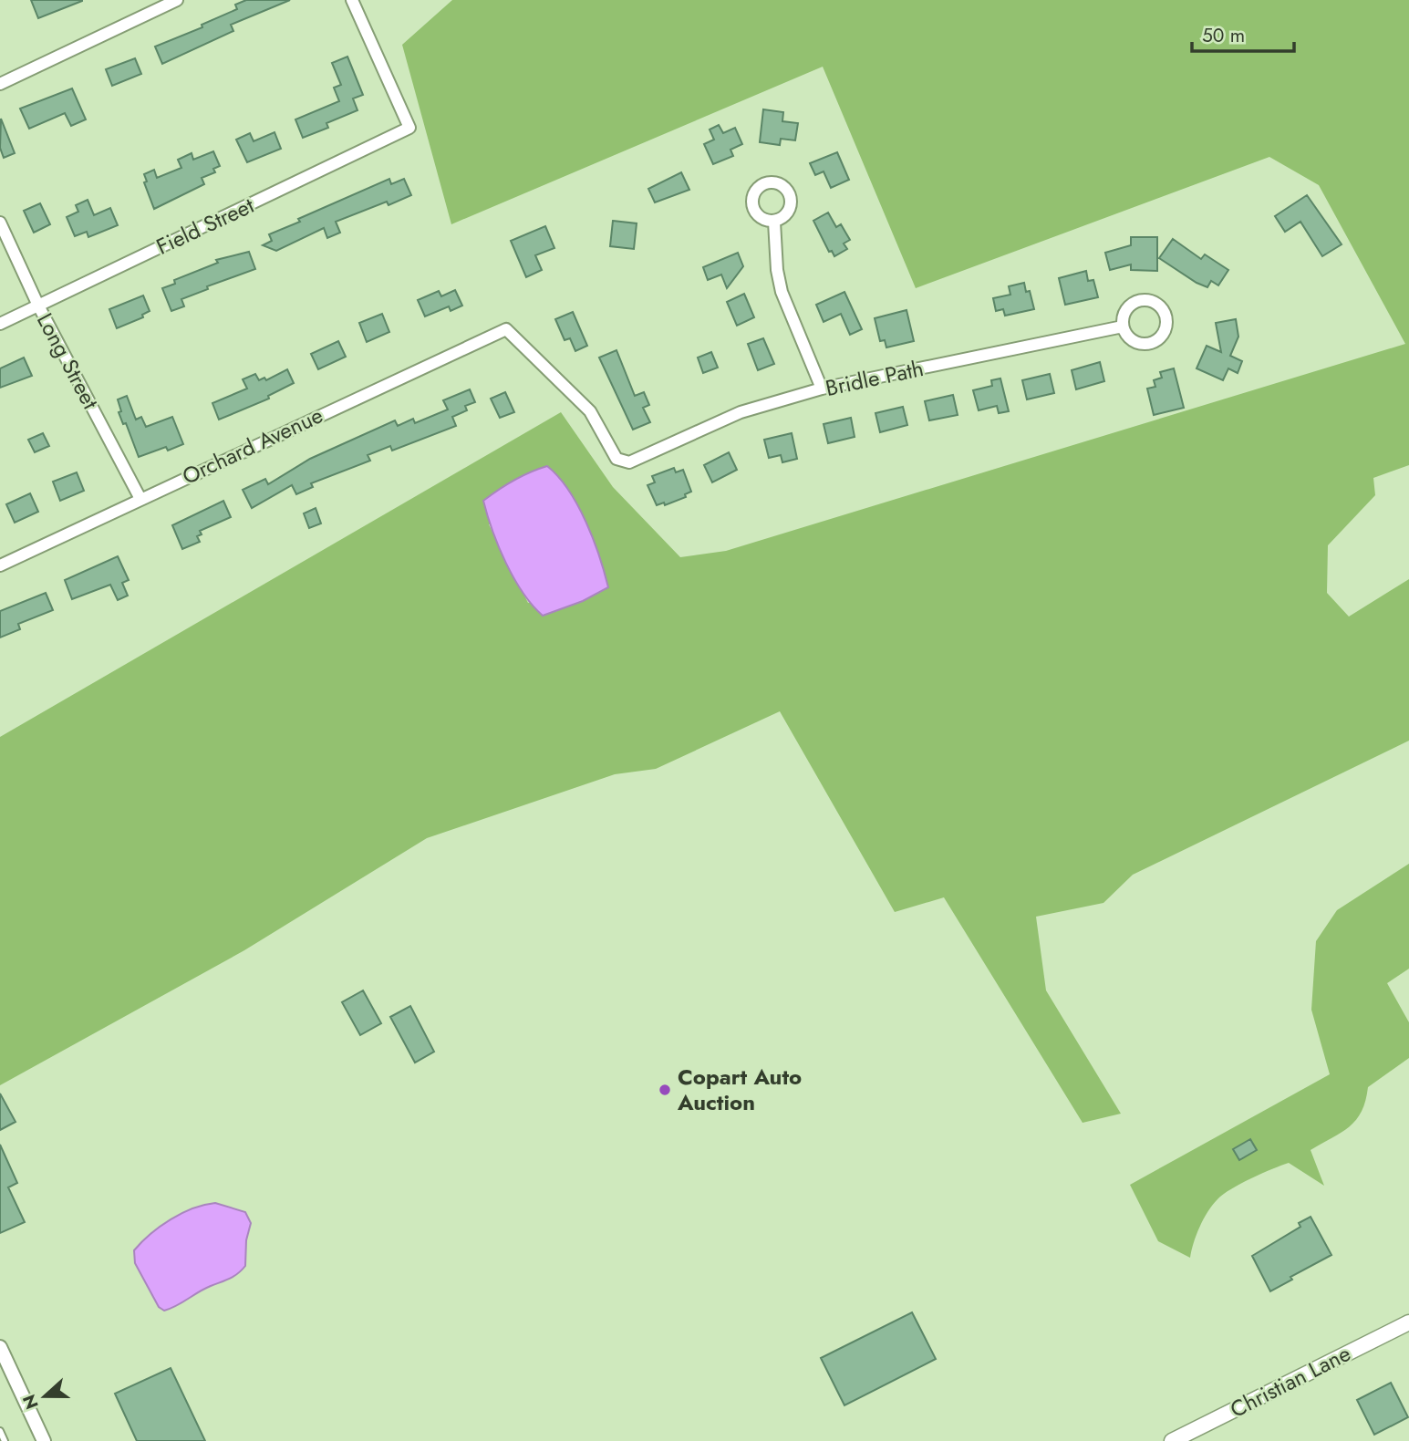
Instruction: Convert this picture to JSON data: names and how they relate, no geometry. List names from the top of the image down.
{
  "streets": {
    "main road": ["Christian Lane"],
    "street": [
      "Field Street",
      "Long Street",
      "Bridle Path",
      "Orchard Avenue"
    ]
  },
  "crossings": [
    ["Field Street", "Long Street"],
    ["Long Street", "Orchard Avenue"],
    ["Bridle Path", "Orchard Avenue"]
  ],
  "places": ["Copart Auto Auction"],
  "scale_bar": "50 m",
  "north": "left"
}
